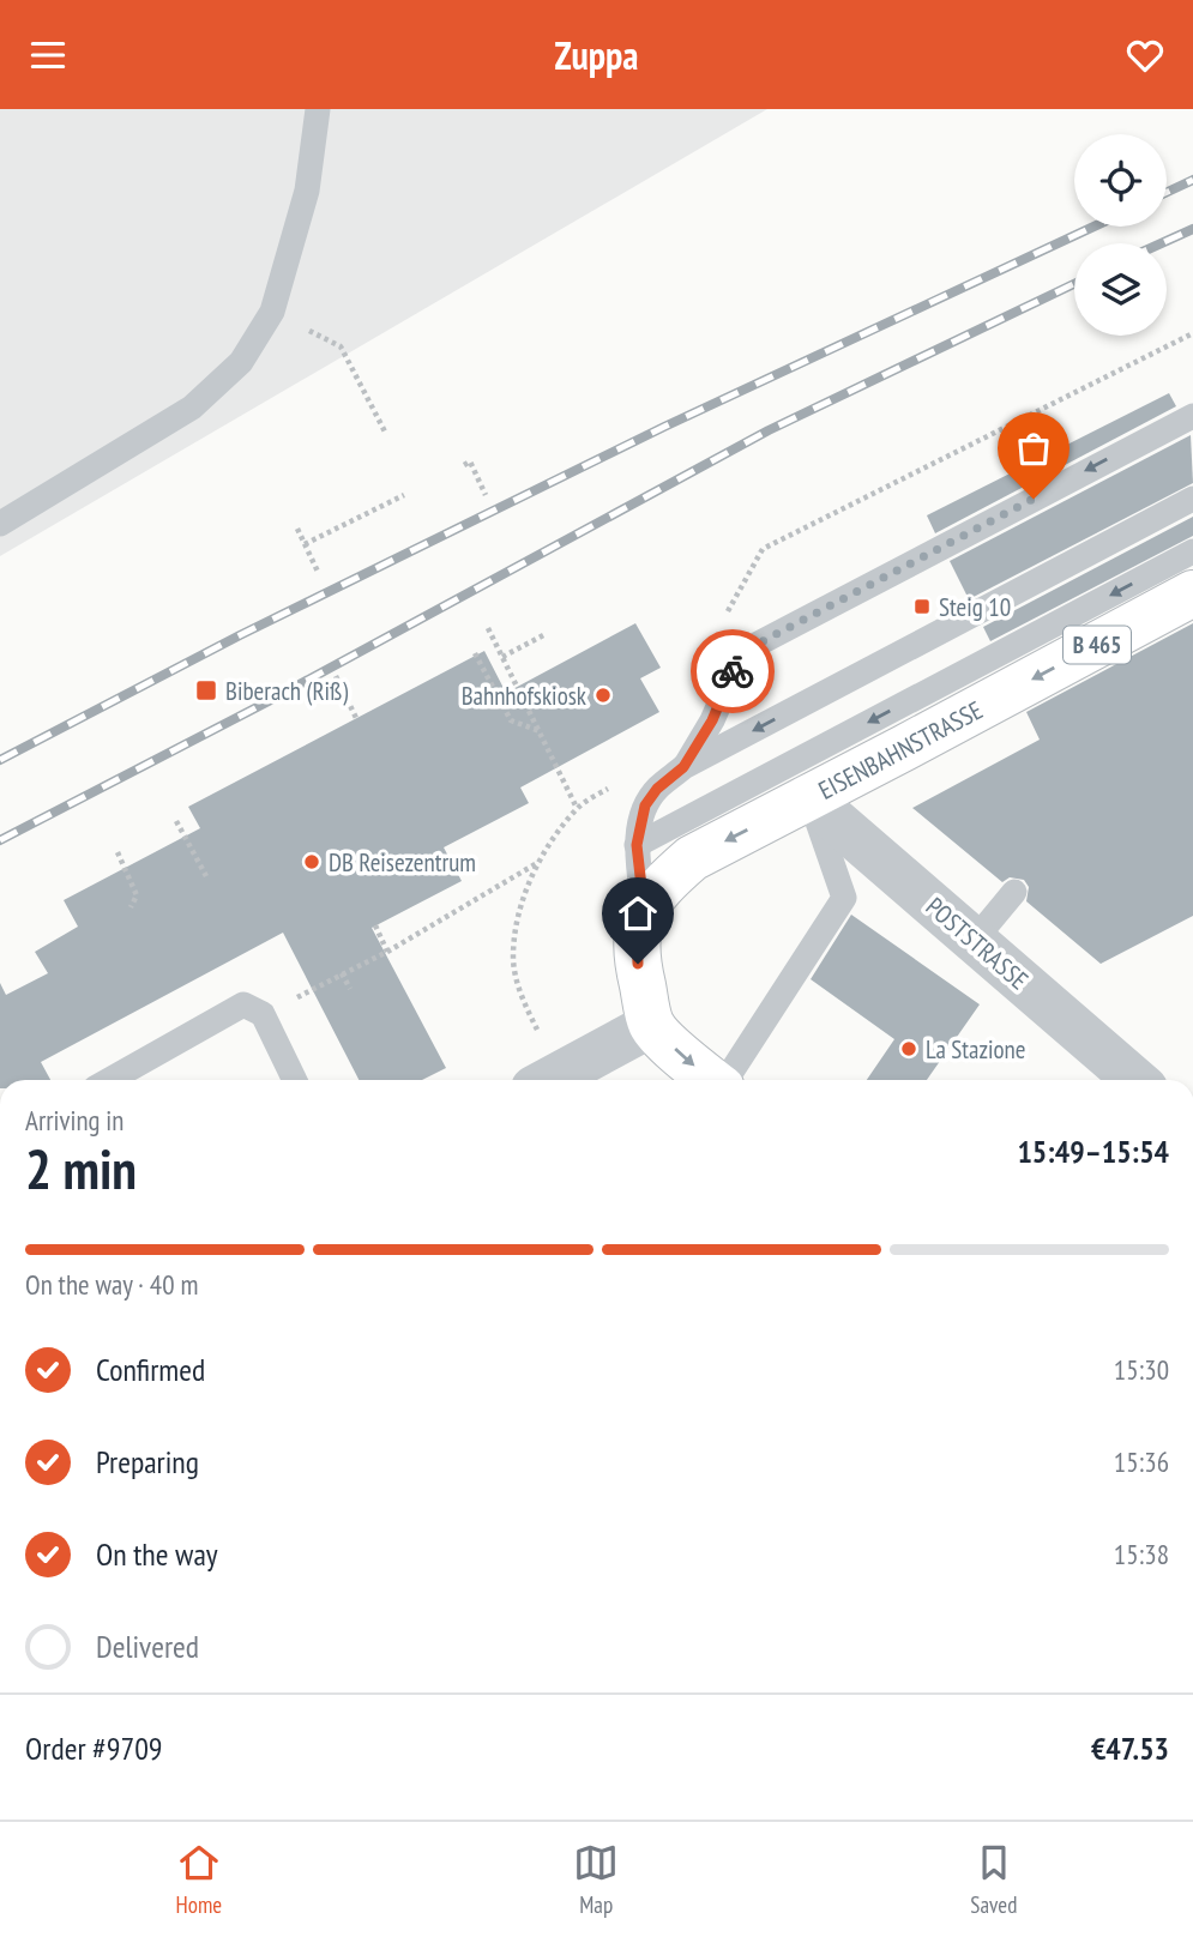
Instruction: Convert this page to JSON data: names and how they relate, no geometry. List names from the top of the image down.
{
  "streets": {
    "main road": ["B 465", "EISENBAHNSTRASSE"],
    "street": ["POSTSTRASSE"]
  },
  "crossings": [
    ["EISENBAHNSTRASSE", "POSTSTRASSE"]
  ],
  "one_way": ["EISENBAHNSTRASSE"],
  "places": {
    "transit": ["Steig 10", "Biberach (Riß)"],
    "other": ["Bahnhofskiosk", "DB Reisezentrum", "La Stazione"]
  },
  "page": {
    "header": "Zuppa",
    "heading": ["2 min", "Arriving in", "15:49–15:54"],
    "panel": ["Order #9709", "€47.53"],
    "bar": "On the way · 40 m",
    "list": [
      ["Confirmed", "15:30"],
      ["Preparing", "15:36"],
      ["On the way", "15:38"],
      "Delivered"
    ],
    "tabs": ["Home", "Map", "Saved"]
  }
}
